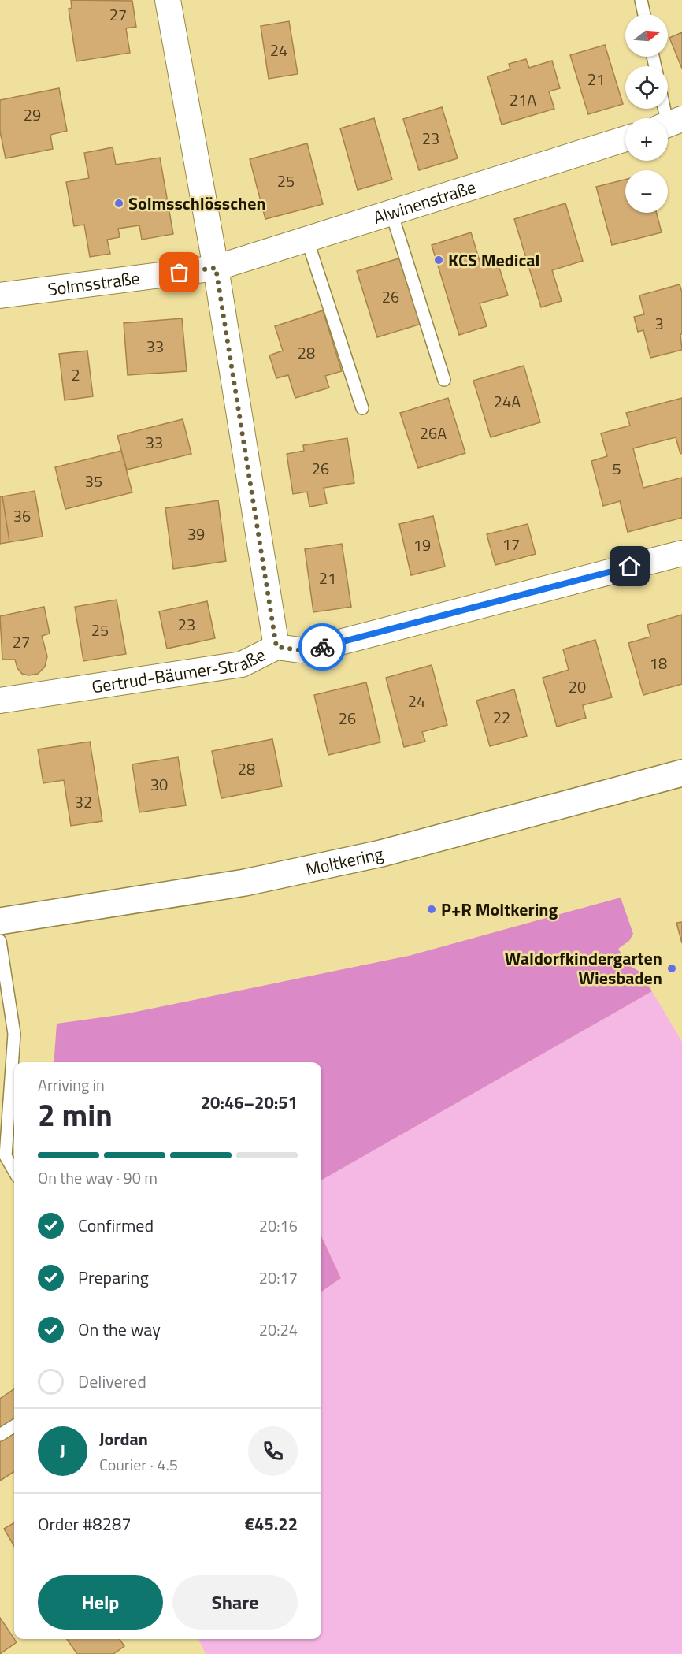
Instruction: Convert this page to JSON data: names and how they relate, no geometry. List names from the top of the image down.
{
  "streets": {
    "street": [
      "Alwinenstraße",
      "Solmsstraße",
      "Gertrud-Bäumer-Straße",
      "Moltkering"
    ]
  },
  "crossings": [
    ["Alwinenstraße", "Solmsstraße"]
  ],
  "places": [
    "Solmsschlösschen",
    "KCS Medical",
    "P+R Moltkering",
    "Waldorfkindergarten Wiesbaden"
  ],
  "house_numbers": [
    "27",
    "24",
    "21",
    "21A",
    "29",
    "23",
    "25",
    "26",
    "3",
    "33",
    "28",
    "2",
    "24A",
    "26A",
    "33",
    "26",
    "5",
    "35",
    "36",
    "39",
    "17",
    "19",
    "21",
    "23",
    "25",
    "27",
    "18",
    "20",
    "24",
    "22",
    "26",
    "28",
    "30",
    "32"
  ],
  "north": "right",
  "page": {
    "map_buttons": ["+", "−"],
    "heading": ["2 min", "Arriving in", "20:46–20:51"],
    "panel": [
      "Jordan",
      "Courier · 4.5",
      "Order #8287",
      "€45.22"
    ],
    "bar": "On the way · 90 m",
    "list": [
      ["Confirmed", "20:16"],
      ["Preparing", "20:17"],
      ["On the way", "20:24"],
      "Delivered"
    ],
    "round": "J",
    "buttons": ["Help", "Share"]
  }
}
